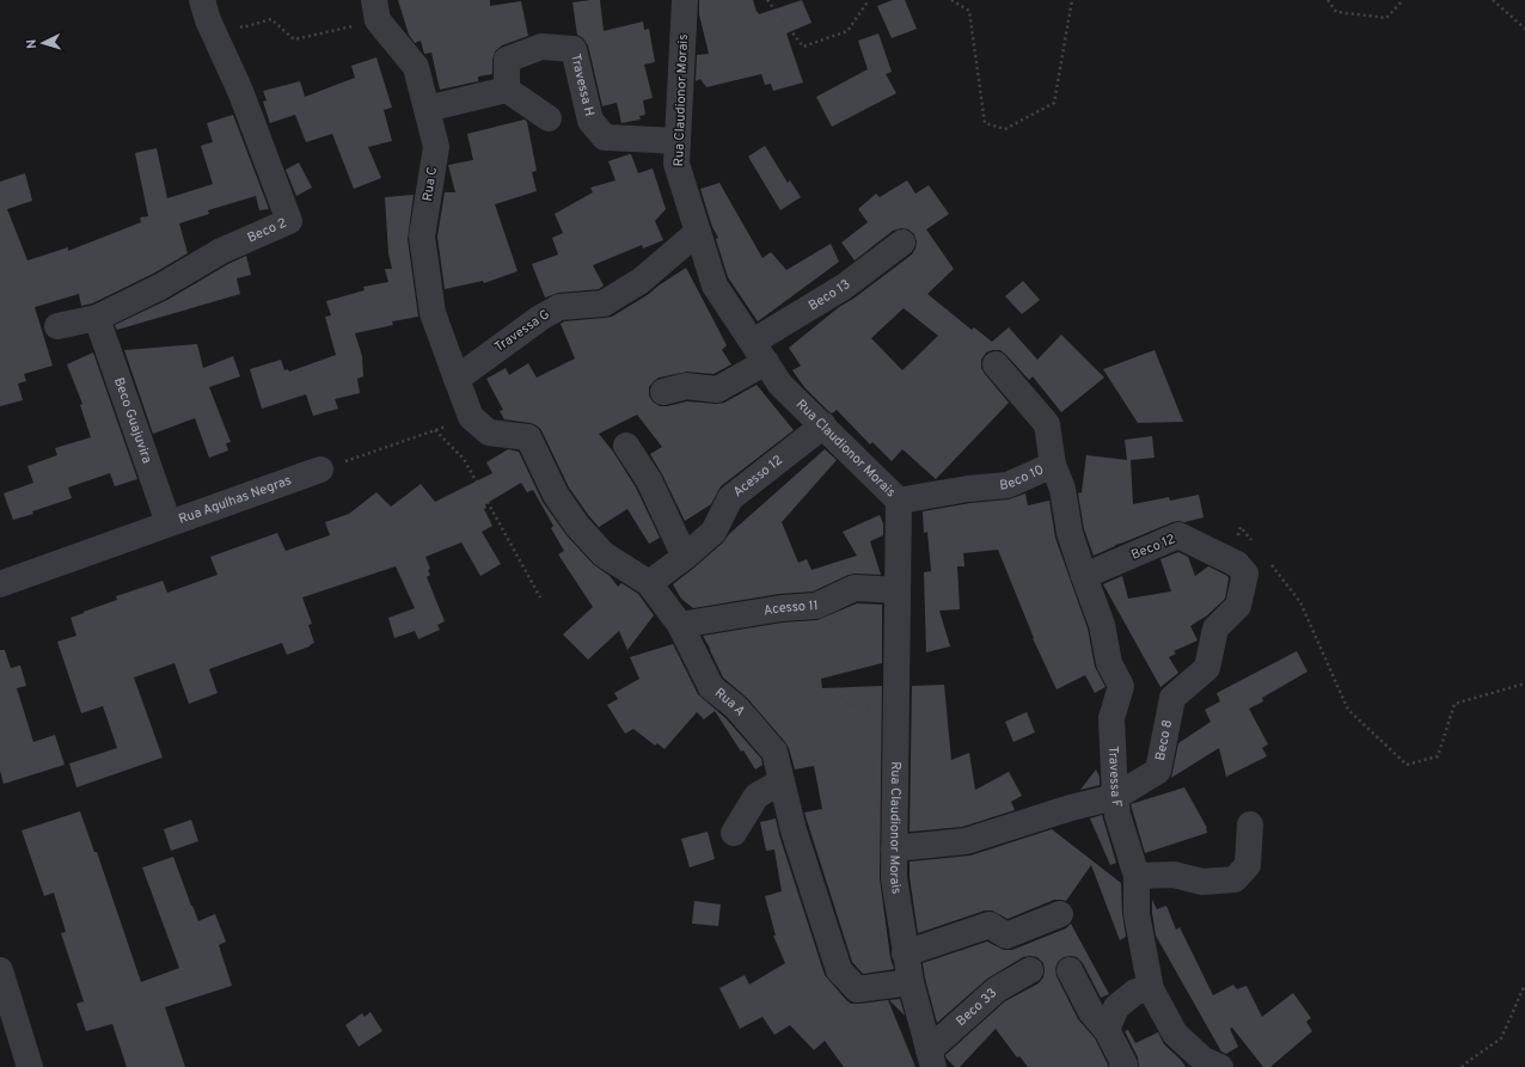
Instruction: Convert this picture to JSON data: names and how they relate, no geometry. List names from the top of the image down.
{
  "streets": {
    "street": [
      "Travessa H",
      "Rua Claudionor Morais",
      "Rua C",
      "Beco 2",
      "Beco 13",
      "Travessa G",
      "Beco Guajuvira",
      "Acesso 12",
      "Beco 10",
      "Rua Agulhas Negras",
      "Beco 12",
      "Acesso 11",
      "Rua A",
      "Beco 8",
      "Travessa F",
      "Beco 33"
    ]
  },
  "crossings": [
    ["Travessa H", "Rua Claudionor Morais"],
    ["Rua Claudionor Morais", "Beco 13"],
    ["Rua Claudionor Morais", "Travessa G"],
    ["Rua Claudionor Morais", "Acesso 12"],
    ["Rua Claudionor Morais", "Beco 10"],
    ["Rua Claudionor Morais", "Acesso 11"],
    ["Rua Claudionor Morais", "Rua A"],
    ["Rua Claudionor Morais", "Beco 8"],
    ["Rua Claudionor Morais", "Beco 33"],
    ["Rua C", "Travessa G"],
    ["Beco 2", "Beco Guajuvira"],
    ["Beco Guajuvira", "Rua Agulhas Negras"],
    ["Acesso 12", "Rua A"],
    ["Beco 10", "Travessa F"],
    ["Beco 12", "Beco 8"],
    ["Beco 12", "Travessa F"],
    ["Acesso 11", "Rua A"],
    ["Beco 8", "Travessa F"]
  ],
  "north": "left"
}
